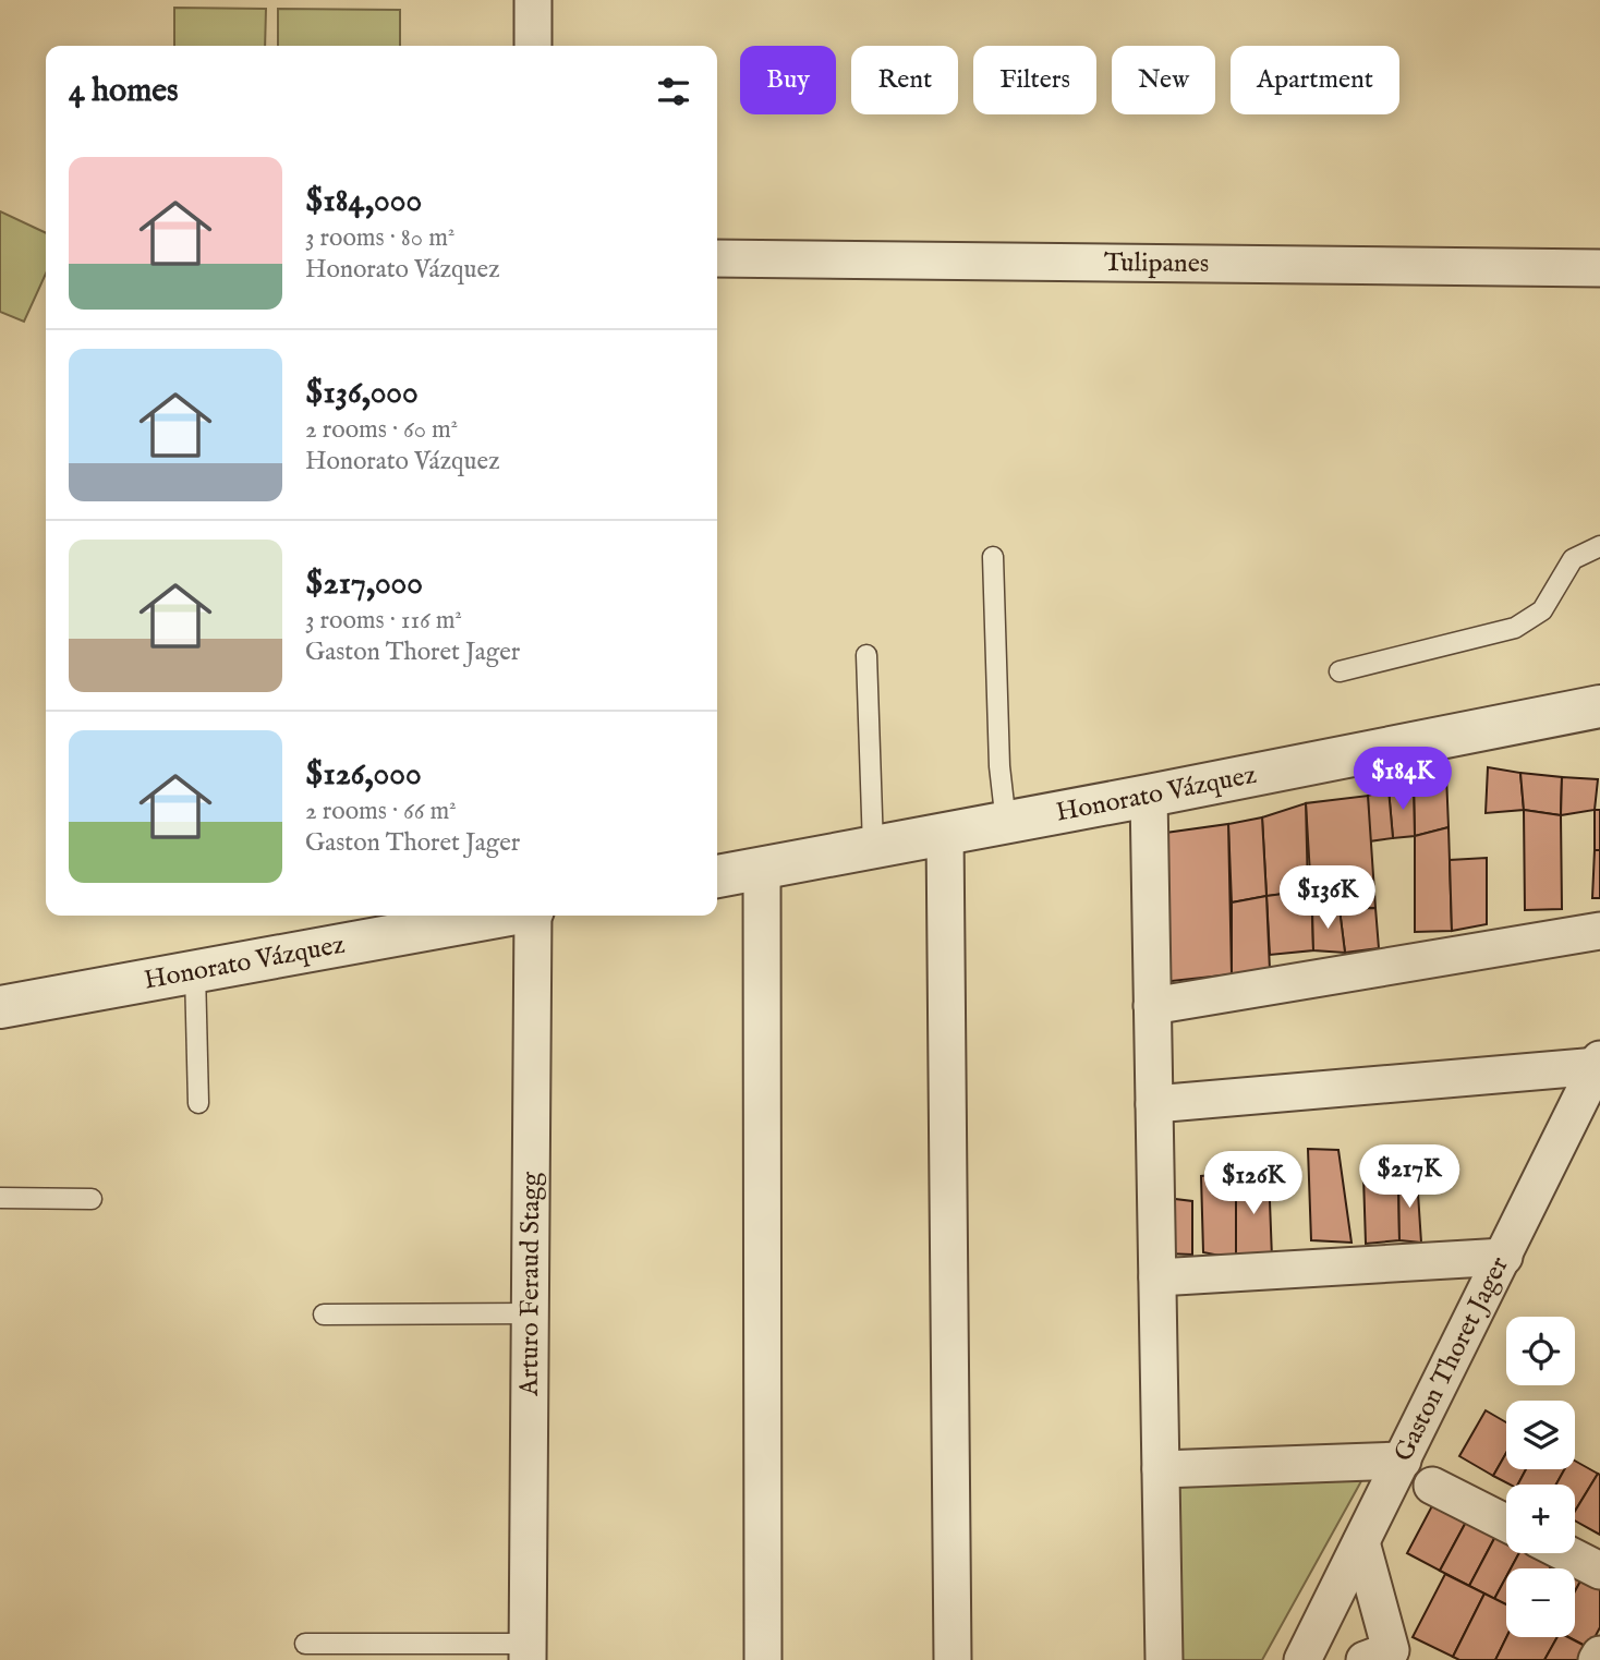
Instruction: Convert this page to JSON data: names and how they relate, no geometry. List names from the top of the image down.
{
  "streets": {
    "street": [
      "Tulipanes",
      "Honorato Vázquez",
      "Arturo Feraud Stagg",
      "Gaston Thoret Jager"
    ]
  },
  "page": {
    "chip": [
      "Buy",
      "Rent",
      "Filters",
      "New",
      "Apartment"
    ],
    "heading": "4 homes",
    "list": [
      {
        "name": "$184,000",
        "note": "3 rooms · 80 m² · Honorato Vázquez"
      },
      {
        "name": "$136,000",
        "note": "2 rooms · 60 m² · Honorato Vázquez"
      },
      {
        "name": "$217,000",
        "note": "3 rooms · 116 m² · Gaston Thoret Jager"
      },
      {
        "name": "$126,000",
        "note": "2 rooms · 66 m² · Gaston Thoret Jager"
      }
    ],
    "price": [
      "$184K",
      "$136K",
      "$217K",
      "$126K"
    ],
    "map_buttons": ["+", "−"]
  }
}
